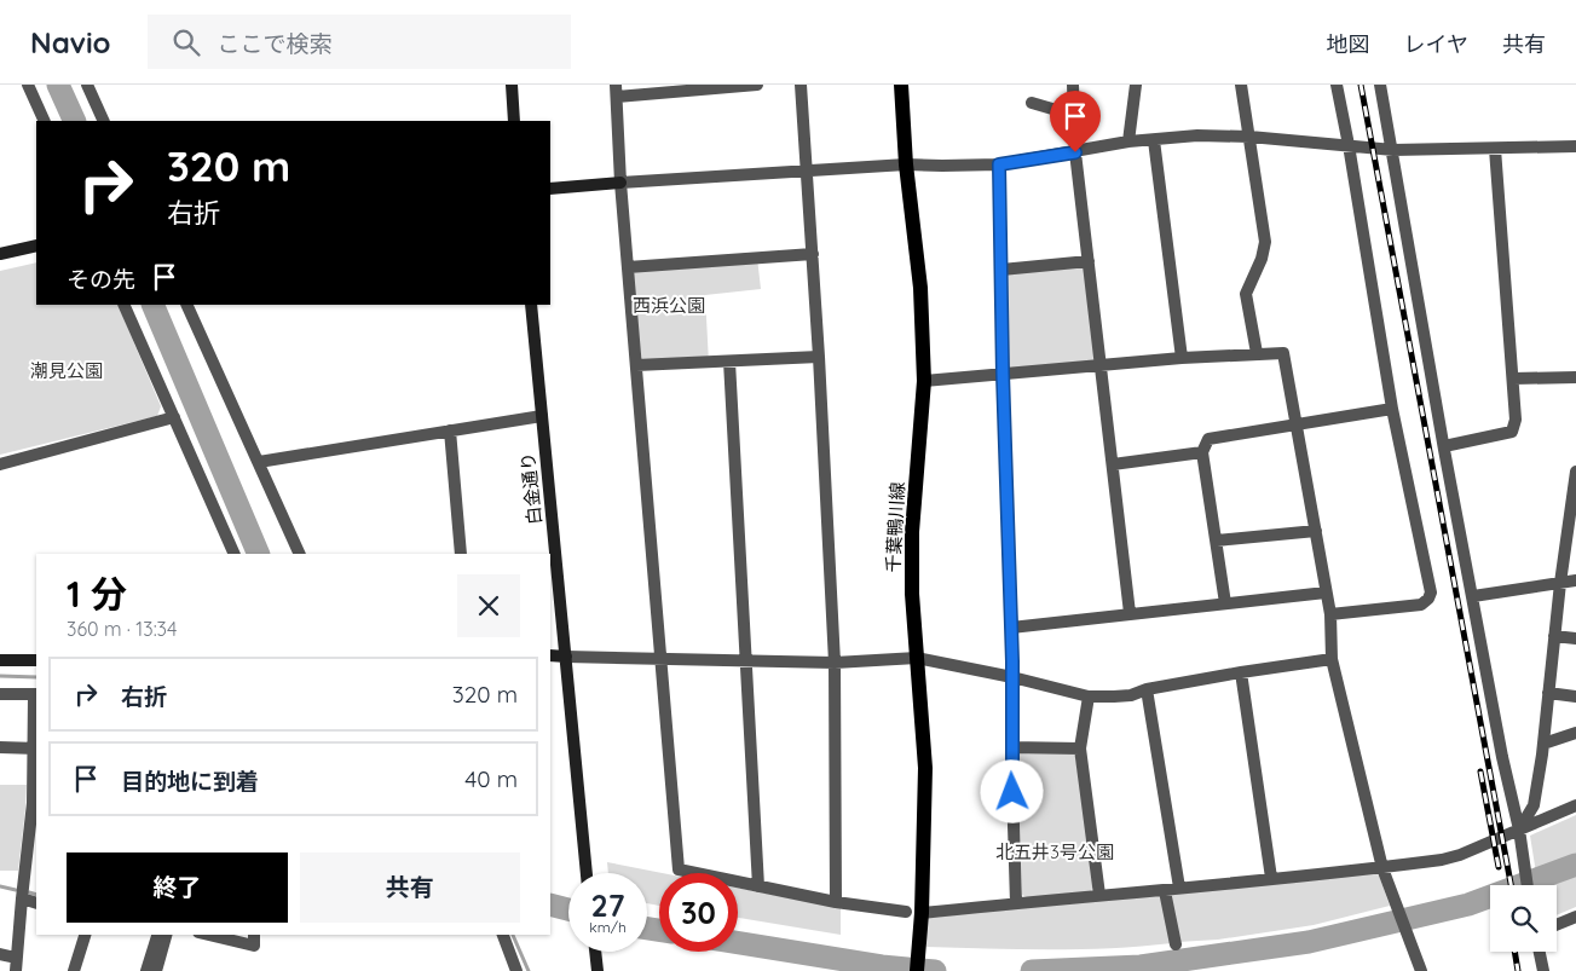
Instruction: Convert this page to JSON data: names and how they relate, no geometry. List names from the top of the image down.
{
  "streets": {
    "main road": ["千葉鴨川線"],
    "street": ["白金通り"]
  },
  "parks": ["西浜公園", "潮見公園", "北五井3号公園"],
  "page": {
    "header": "Navio",
    "search": "ここで検索",
    "nav": ["地図", "レイヤ", "共有"],
    "turn": ["320 m", "右折"],
    "then": "その先",
    "heading": ["1 分", "360 m · 13:34"],
    "list": [
      {
        "name": "右折",
        "value": "320 m"
      },
      {
        "name": "目的地に到着",
        "value": "40 m"
      }
    ],
    "buttons": ["終了", "共有"],
    "speed": "27 km/h",
    "limit": "30"
  }
}
